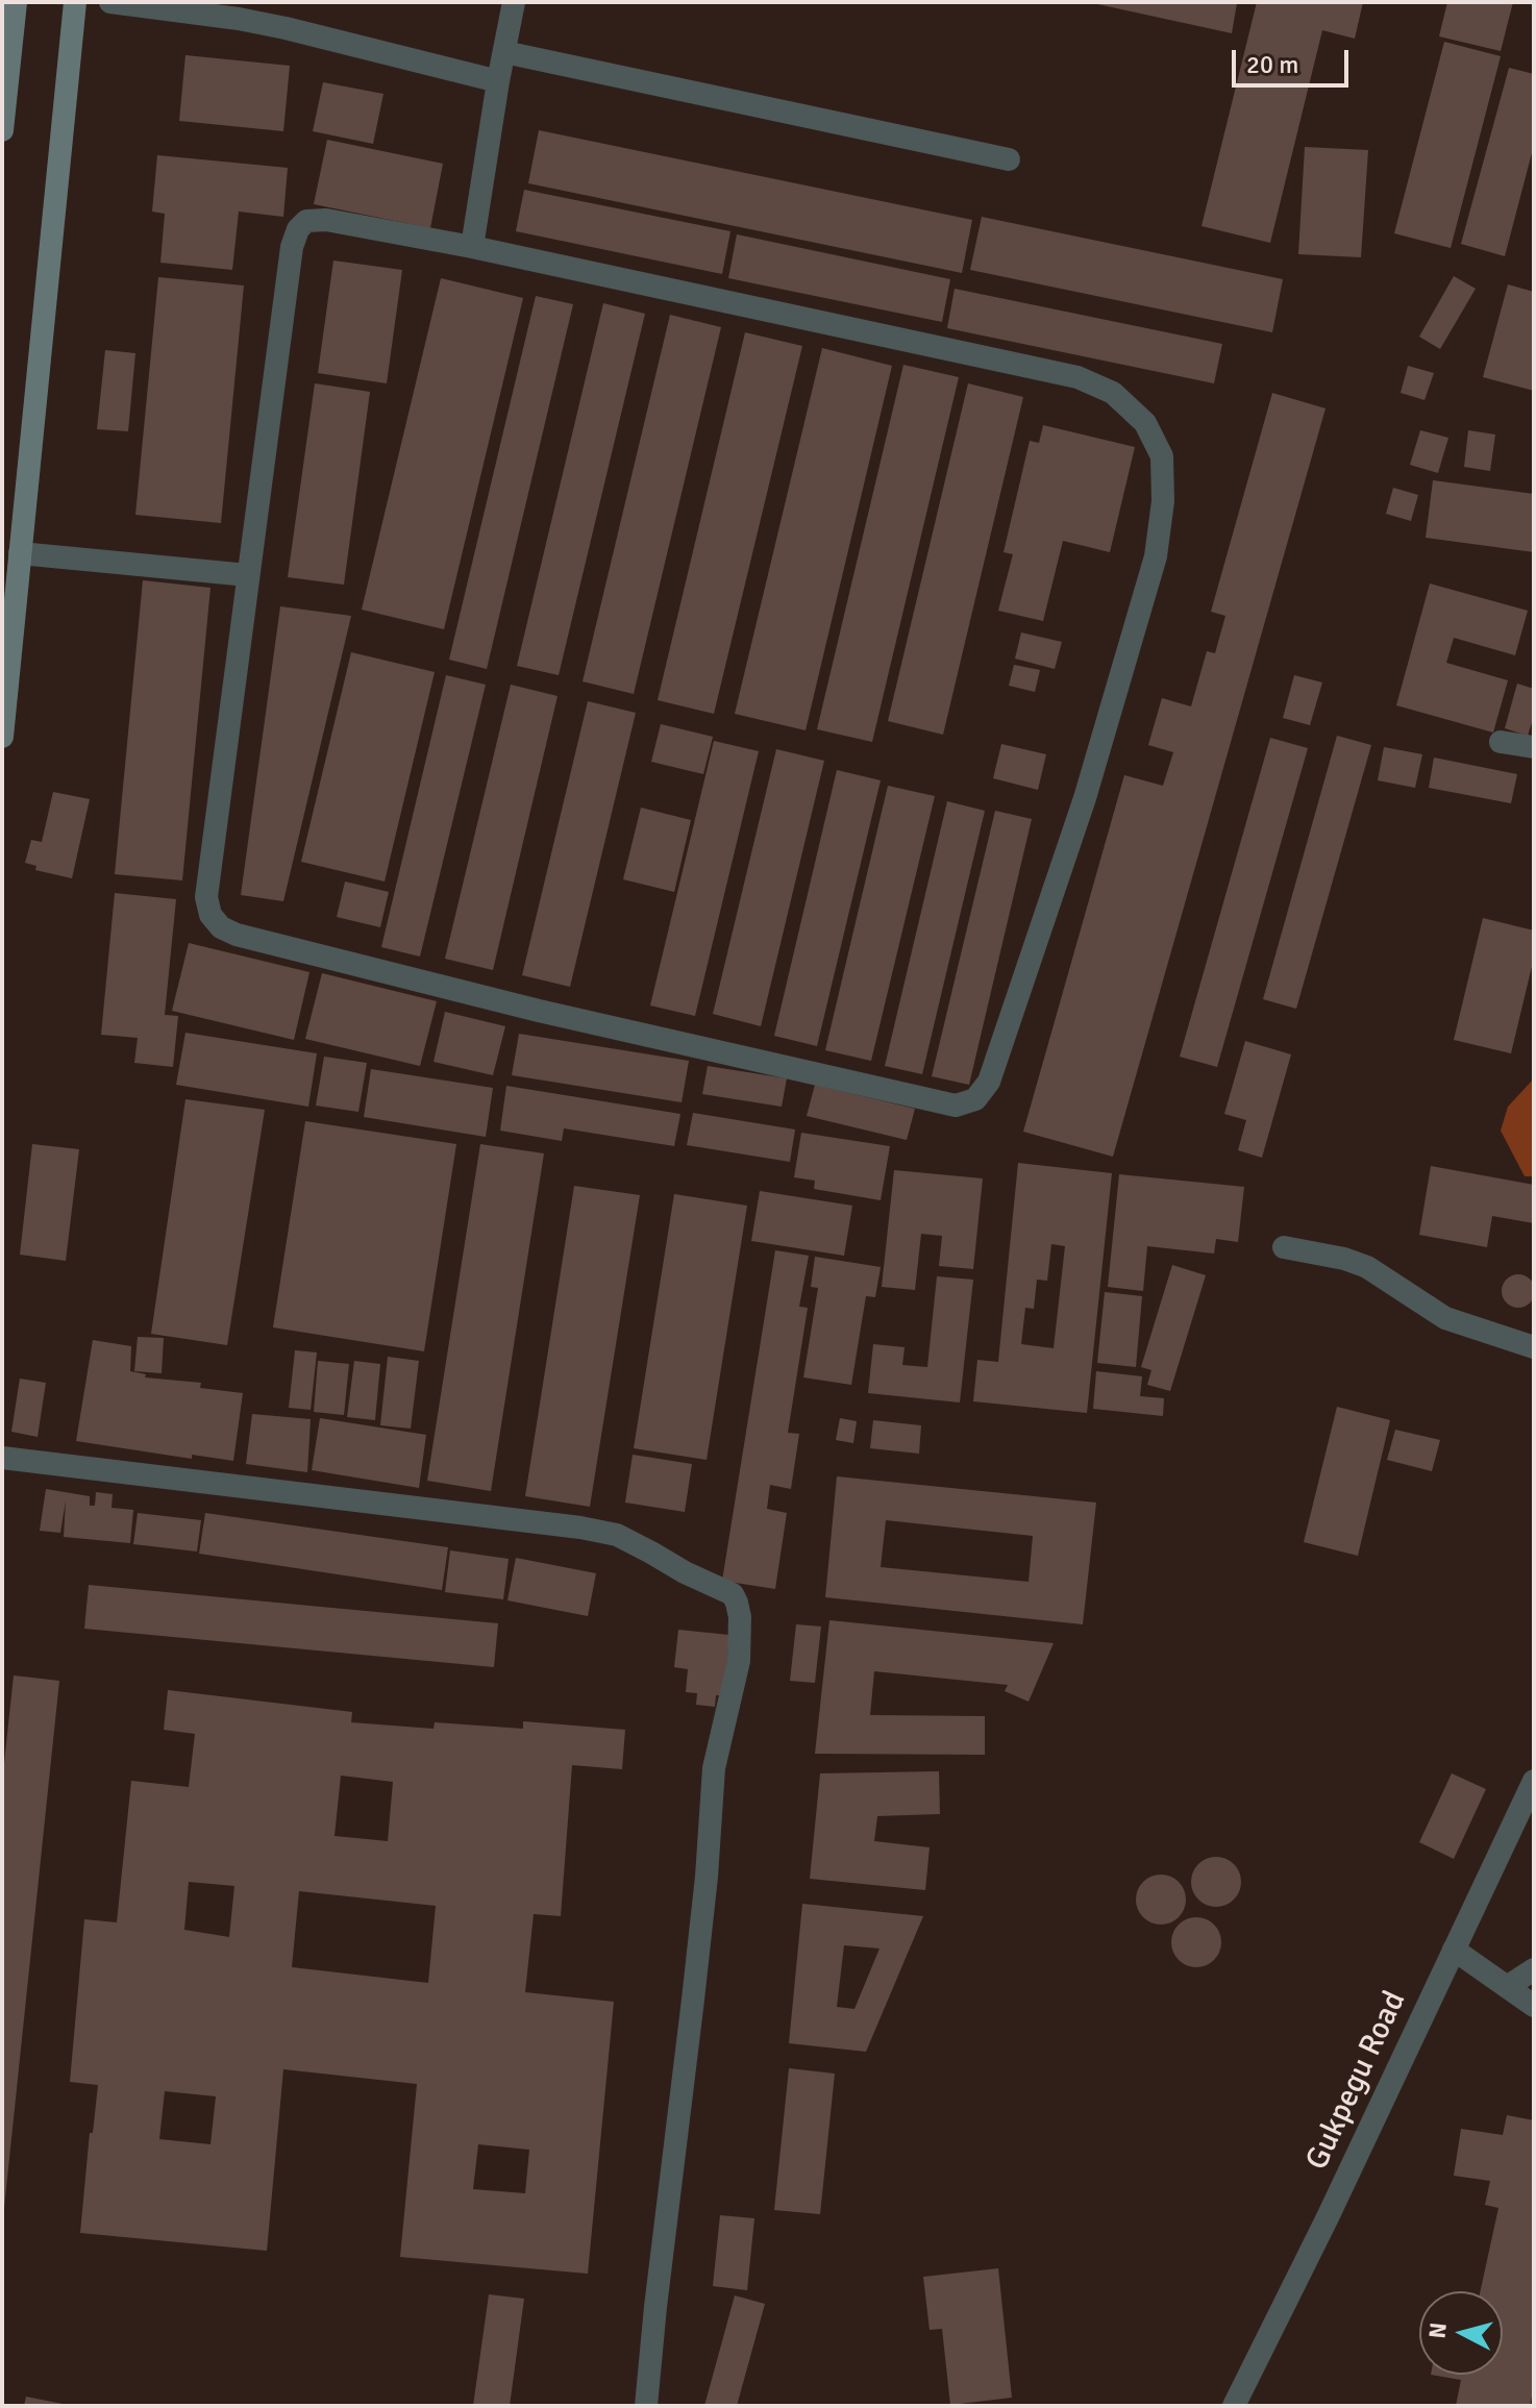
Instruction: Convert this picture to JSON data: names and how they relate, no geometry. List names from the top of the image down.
{
  "streets": {
    "street": ["Gukpegu Road"]
  },
  "scale_bar": "20 m",
  "north": "left"
}
